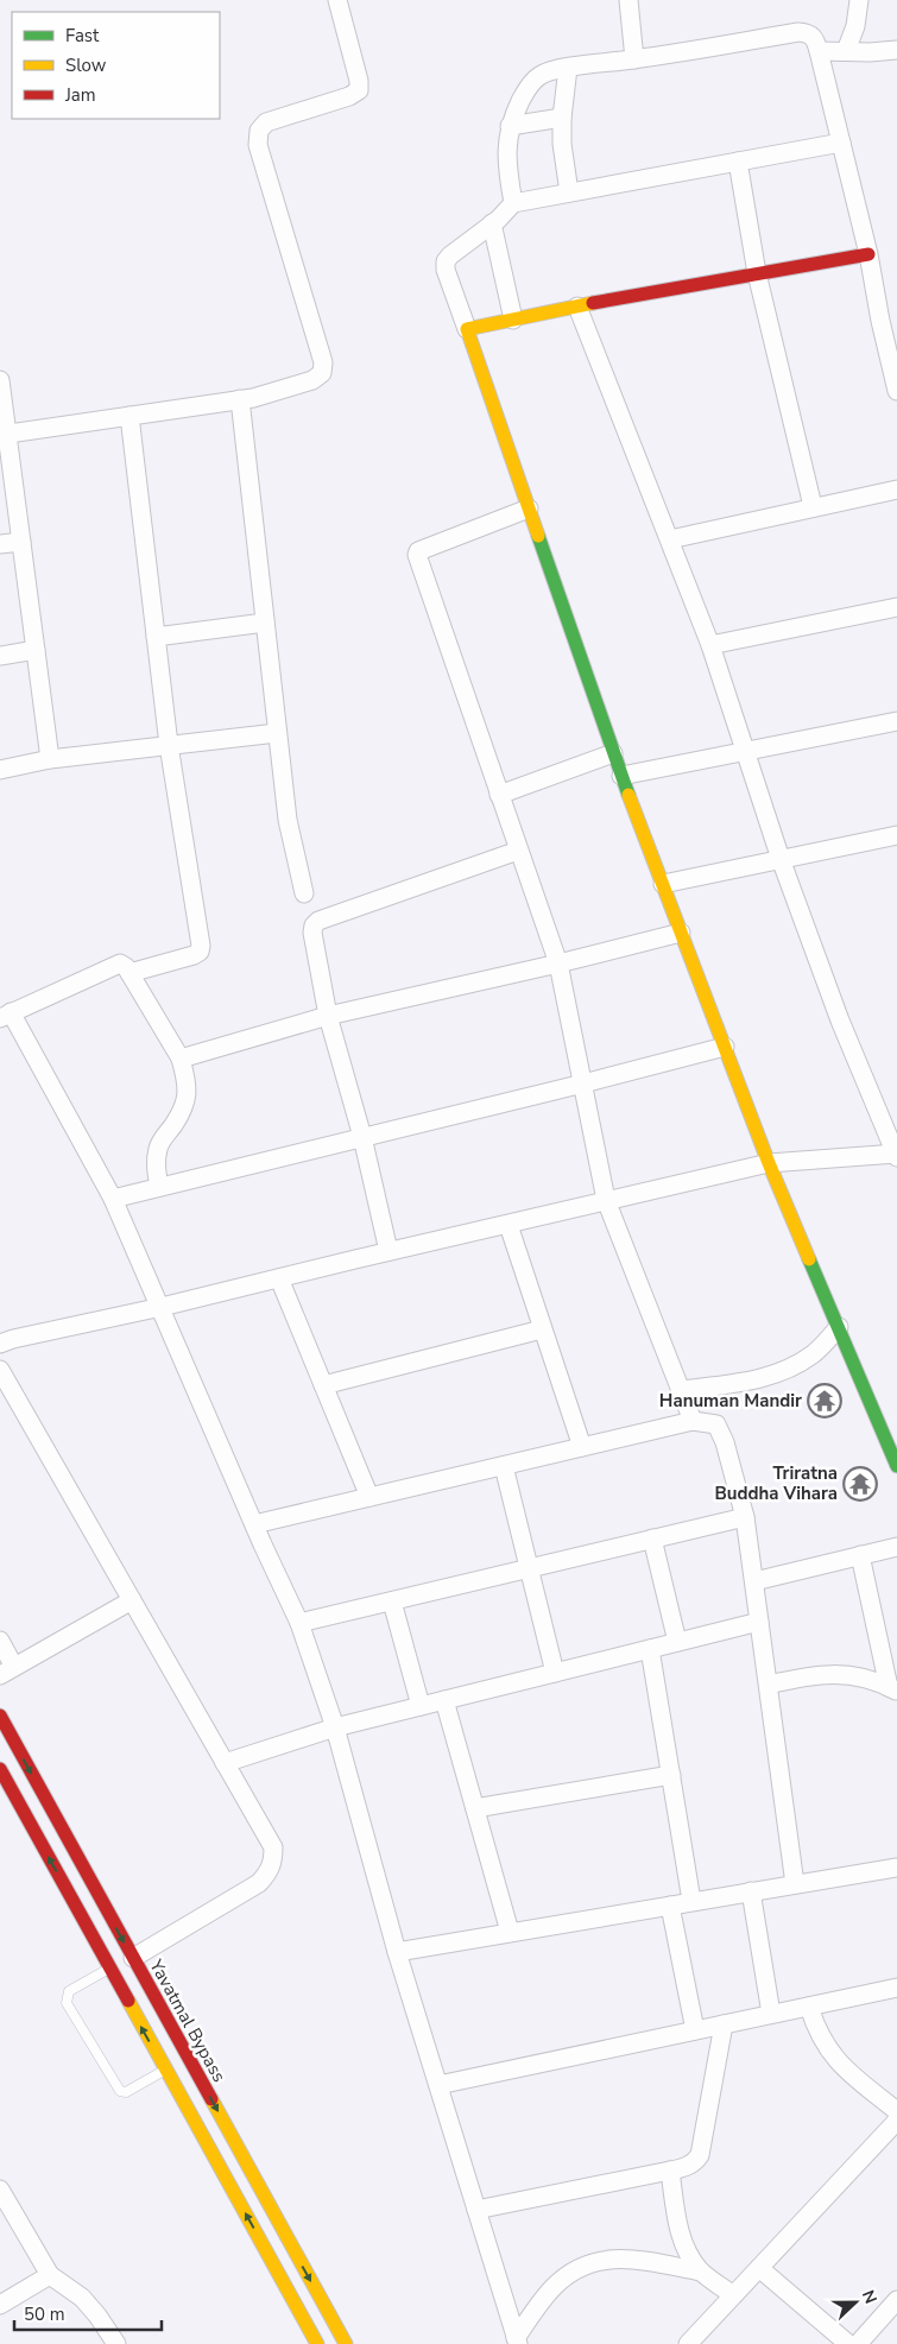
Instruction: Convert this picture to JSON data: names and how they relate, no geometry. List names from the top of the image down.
{
  "streets": {
    "street": ["Yavatmal Bypass"]
  },
  "places": {
    "temple": ["Hanuman Mandir", "Triratna Buddha Vihara"]
  },
  "legend": ["Fast", "Slow", "Jam"],
  "scale_bar": "50 m",
  "north": "right"
}
